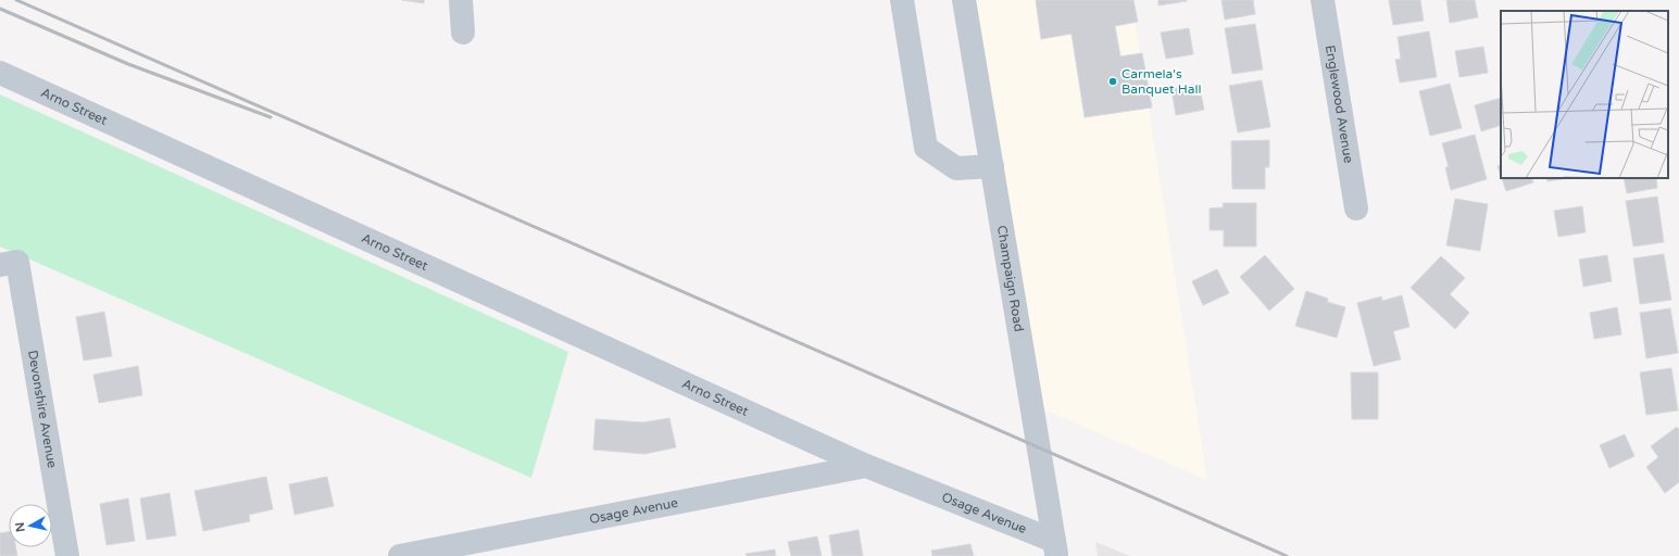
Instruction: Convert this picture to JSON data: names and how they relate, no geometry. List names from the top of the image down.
{
  "streets": {
    "street": [
      "Englewood Avenue",
      "Arno Street",
      "Champaign Road",
      "Devonshire Avenue",
      "Osage Avenue"
    ]
  },
  "crossings": [
    ["Arno Street", "Osage Avenue"],
    ["Champaign Road", "Osage Avenue"]
  ],
  "places": ["Carmela's Banquet Hall"],
  "north": "left"
}
